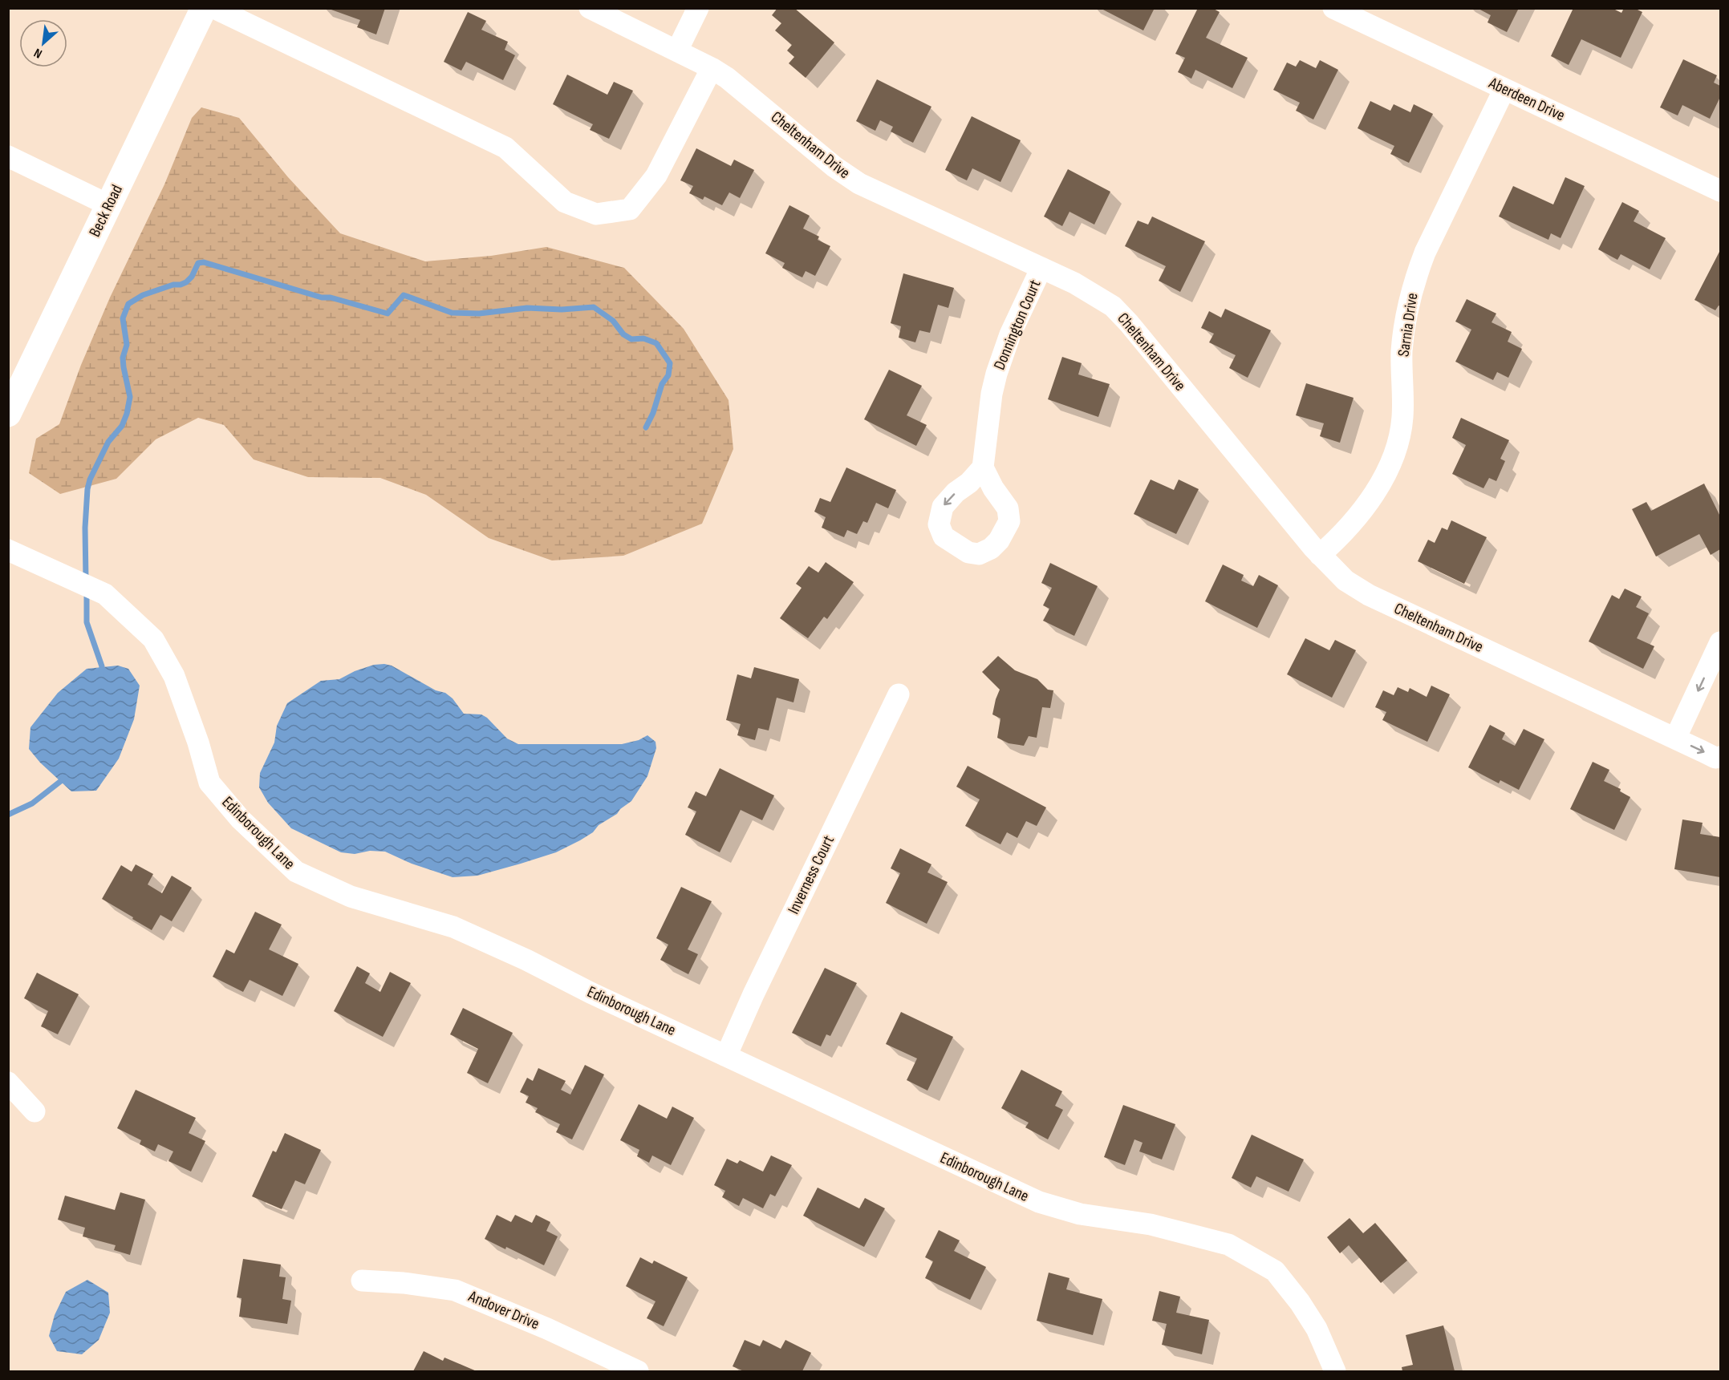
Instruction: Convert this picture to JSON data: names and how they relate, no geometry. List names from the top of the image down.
{
  "streets": {
    "main road": ["Beck Road"],
    "street": [
      "Aberdeen Drive",
      "Cheltenham Drive",
      "Donnington Court",
      "Sarnia Drive",
      "Edinborough Lane",
      "Inverness Court",
      "Andover Drive"
    ]
  },
  "crossings": [
    ["Aberdeen Drive", "Sarnia Drive"],
    ["Cheltenham Drive", "Donnington Court"],
    ["Cheltenham Drive", "Sarnia Drive"],
    ["Edinborough Lane", "Inverness Court"]
  ],
  "north": "bottom left"
}
